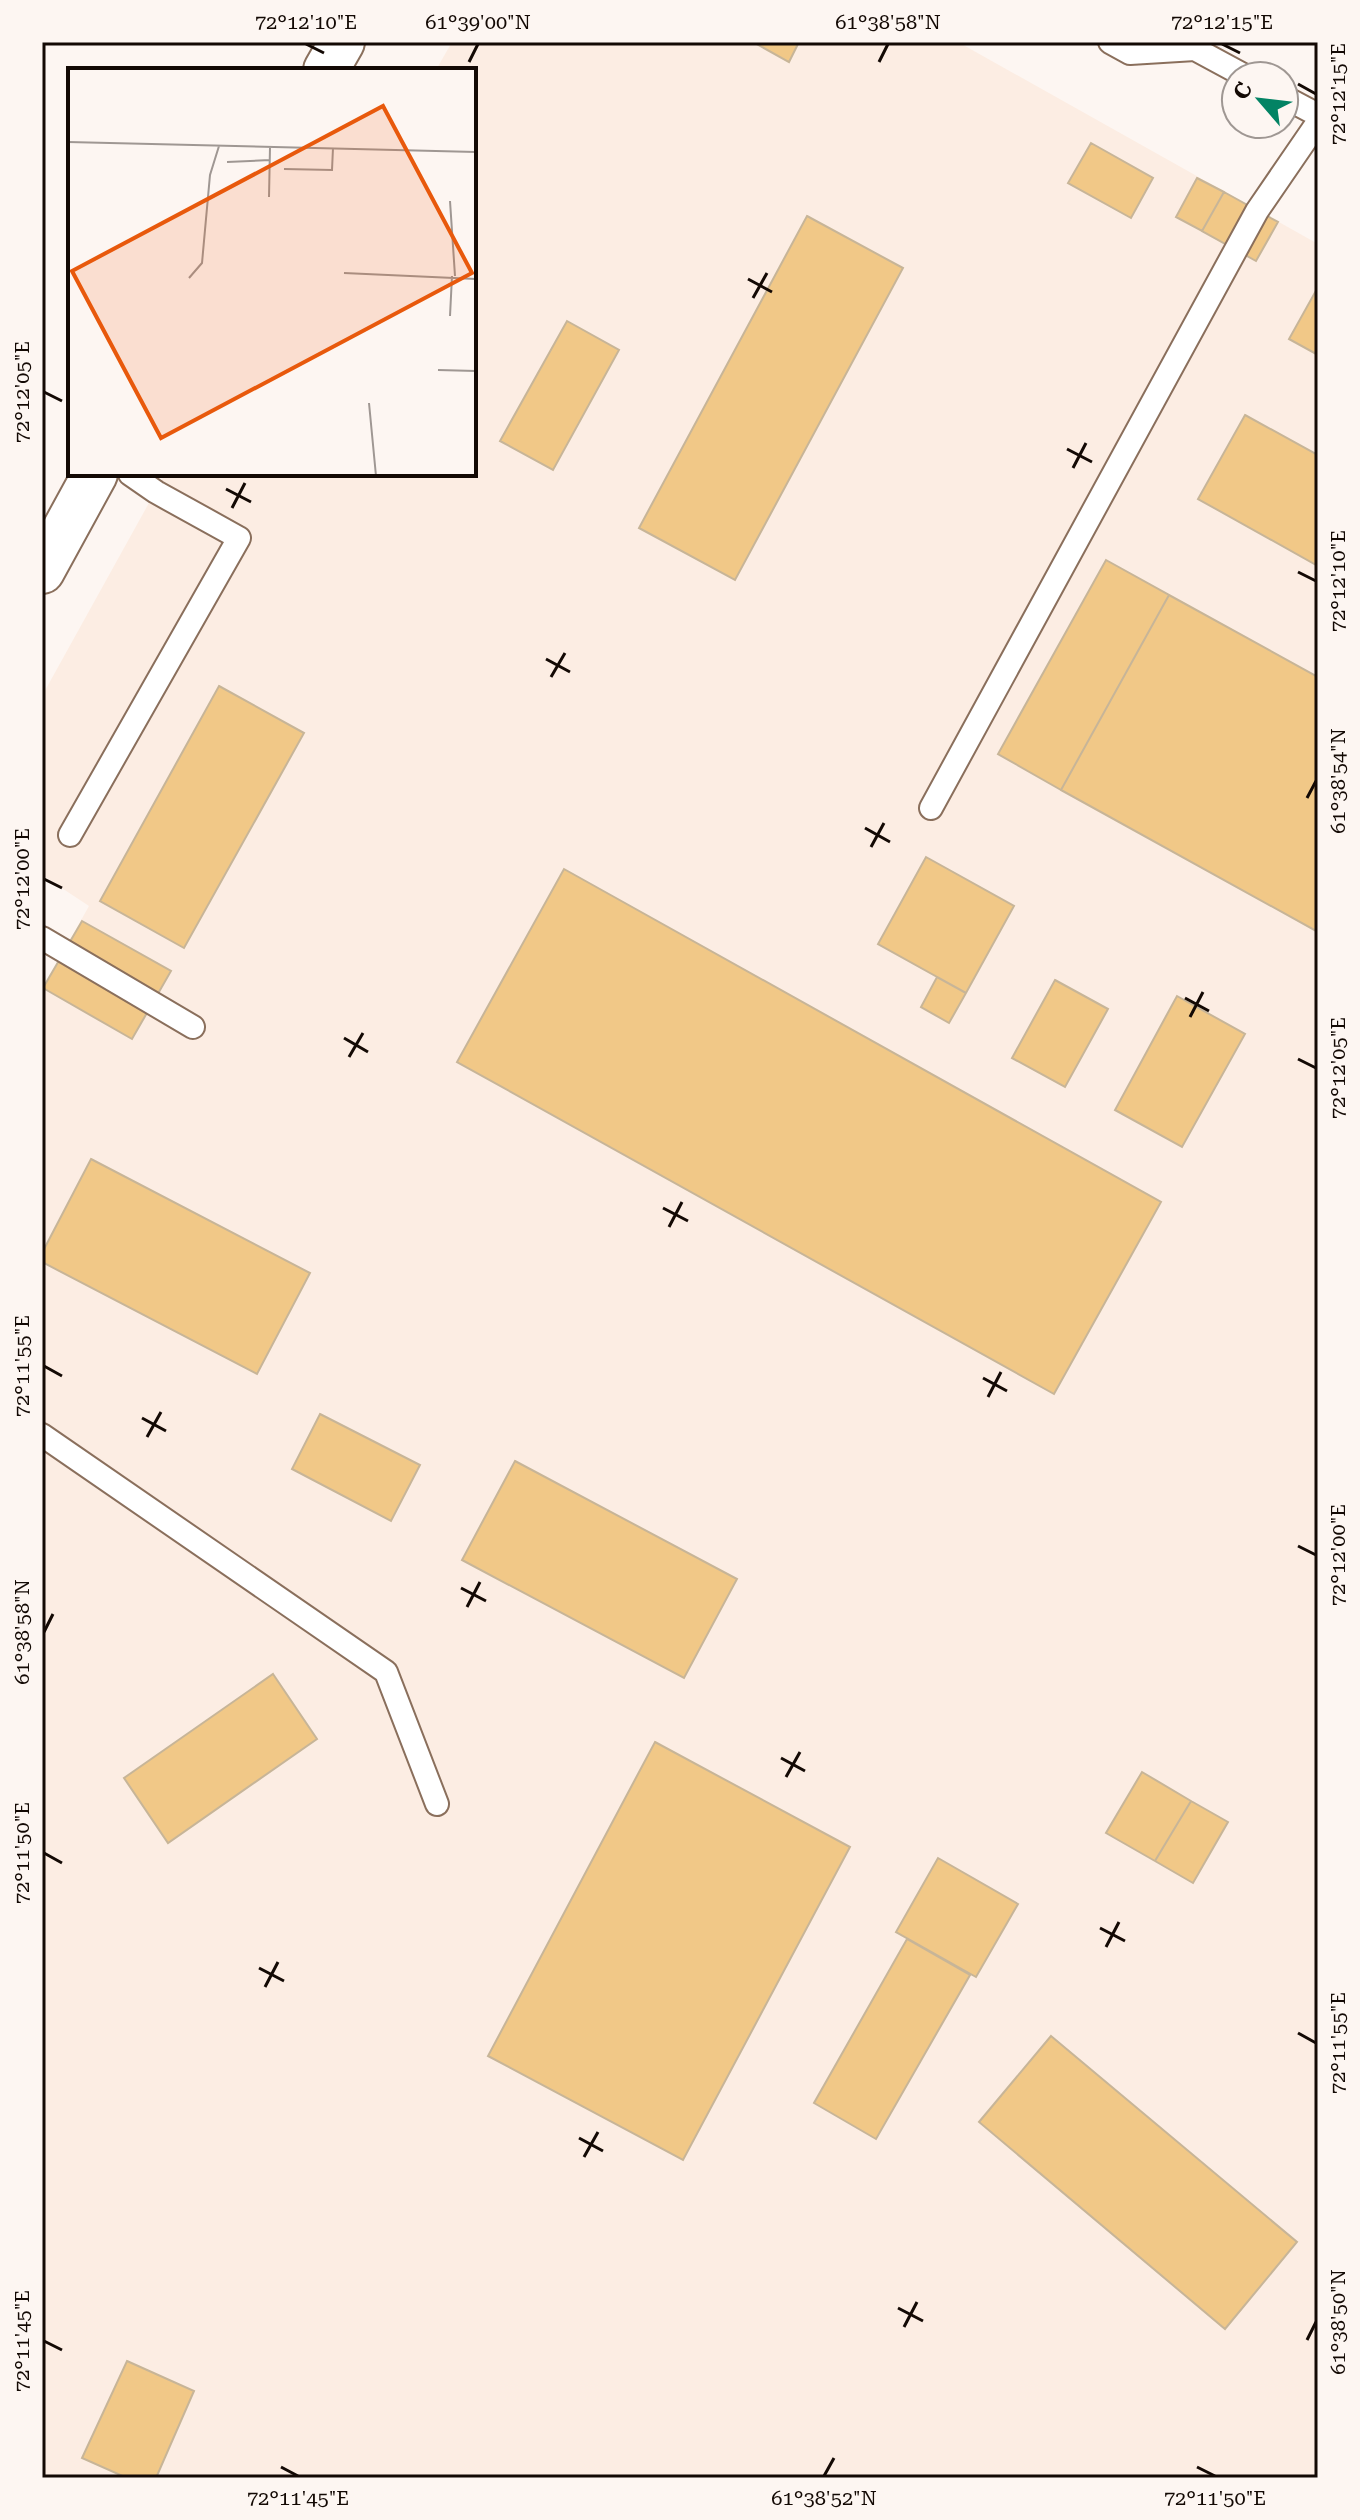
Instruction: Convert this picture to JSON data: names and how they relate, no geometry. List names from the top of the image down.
{
  "north": "top left",
  "coordinates": [
    "72°12'10\"E",
    "61°39'00\"N",
    "61°38'58\"N",
    "72°12'15\"E",
    "72°12'05\"E",
    "61°38'54\"N",
    "72°12'00\"E",
    "72°11'55\"E",
    "72°11'50\"E",
    "61°38'50\"N",
    "72°11'45\"E",
    "61°38'52\"N"
  ]
}
